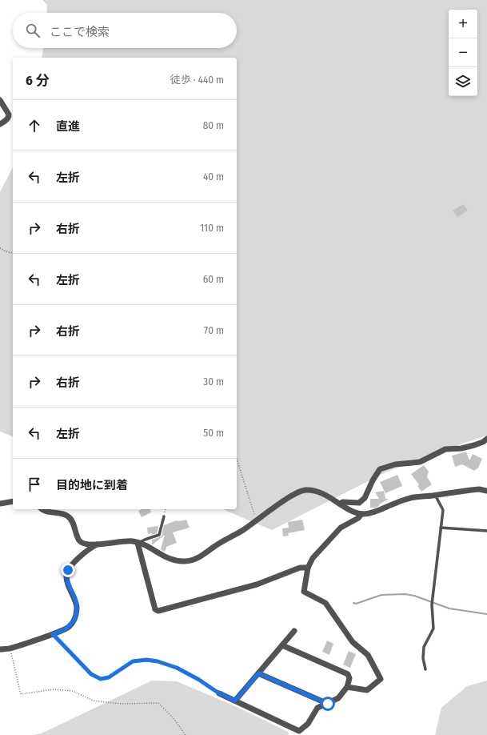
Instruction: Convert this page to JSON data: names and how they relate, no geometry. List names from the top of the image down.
{
  "page": {
    "map_buttons": ["+", "−"],
    "search": "ここで検索",
    "heading": ["6 分", "徒歩 · 440 m"],
    "list": [
      ["直進", "80 m"],
      ["左折", "40 m"],
      ["右折", "110 m"],
      ["左折", "60 m"],
      ["右折", "70 m"],
      ["右折", "30 m"],
      ["左折", "50 m"],
      "目的地に到着"
    ]
  }
}
